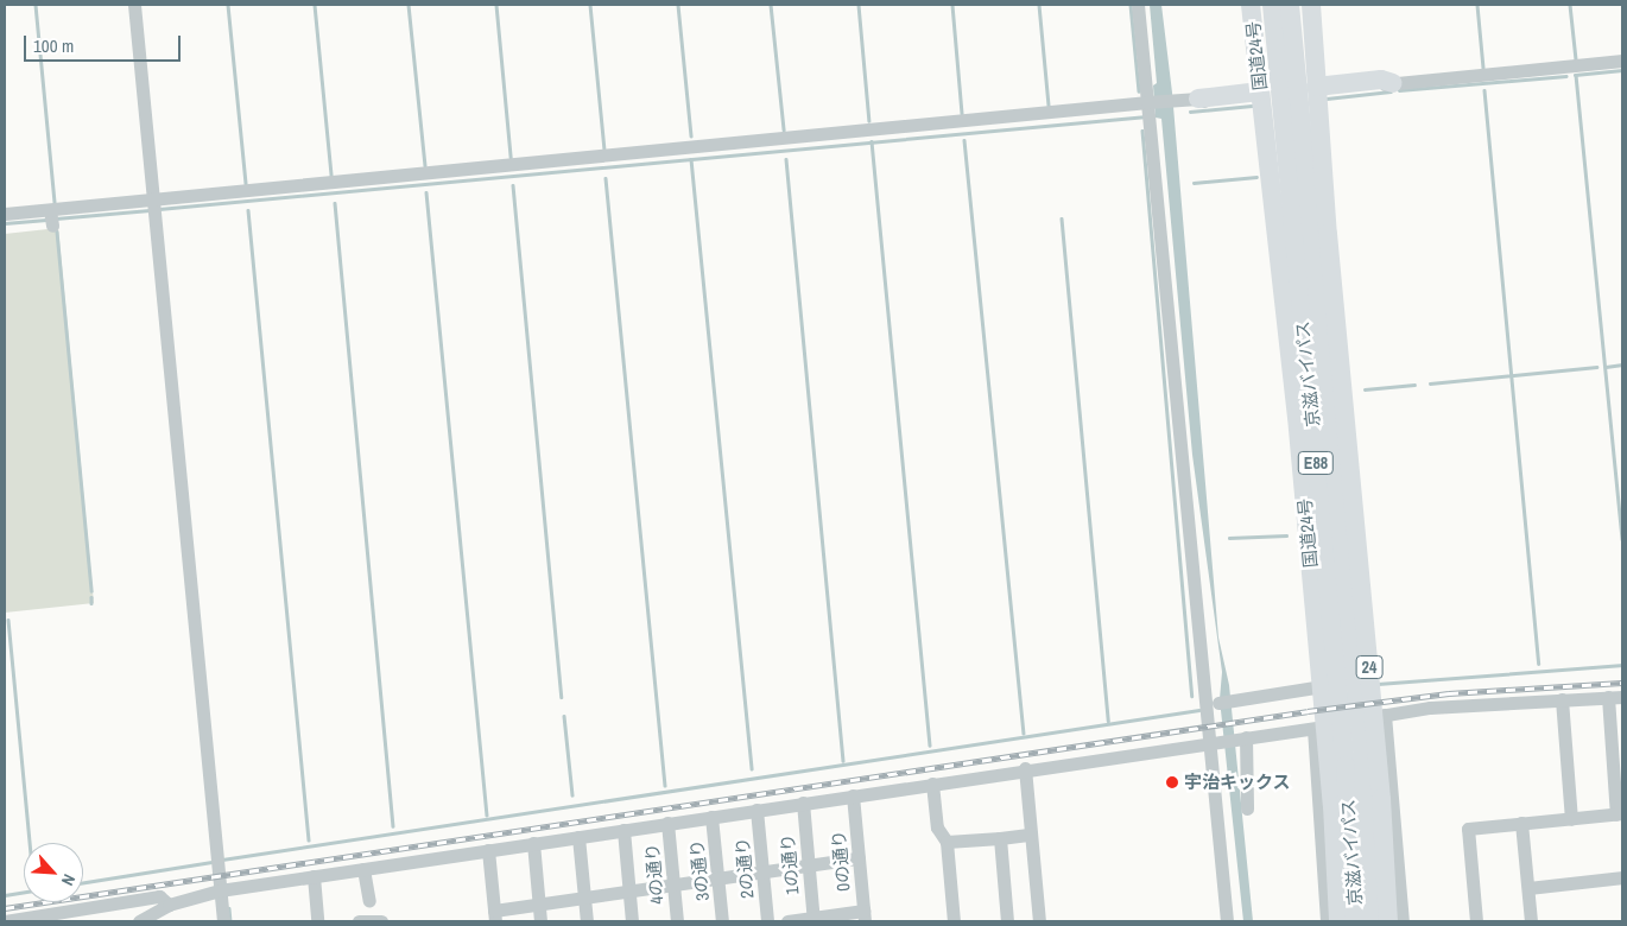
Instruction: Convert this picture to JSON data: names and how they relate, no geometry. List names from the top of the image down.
{
  "streets": {
    "highway": [
      "国道24号",
      "京滋バイパス",
      "E88",
      "24"
    ],
    "street": [
      "0の通り",
      "1の通り",
      "2の通り",
      "3の通り",
      "4の通り"
    ]
  },
  "crossings": [
    ["国道24号", "京滋バイパス"]
  ],
  "places": ["宇治キックス"],
  "scale_bar": "100 m",
  "north": "bottom right"
}
